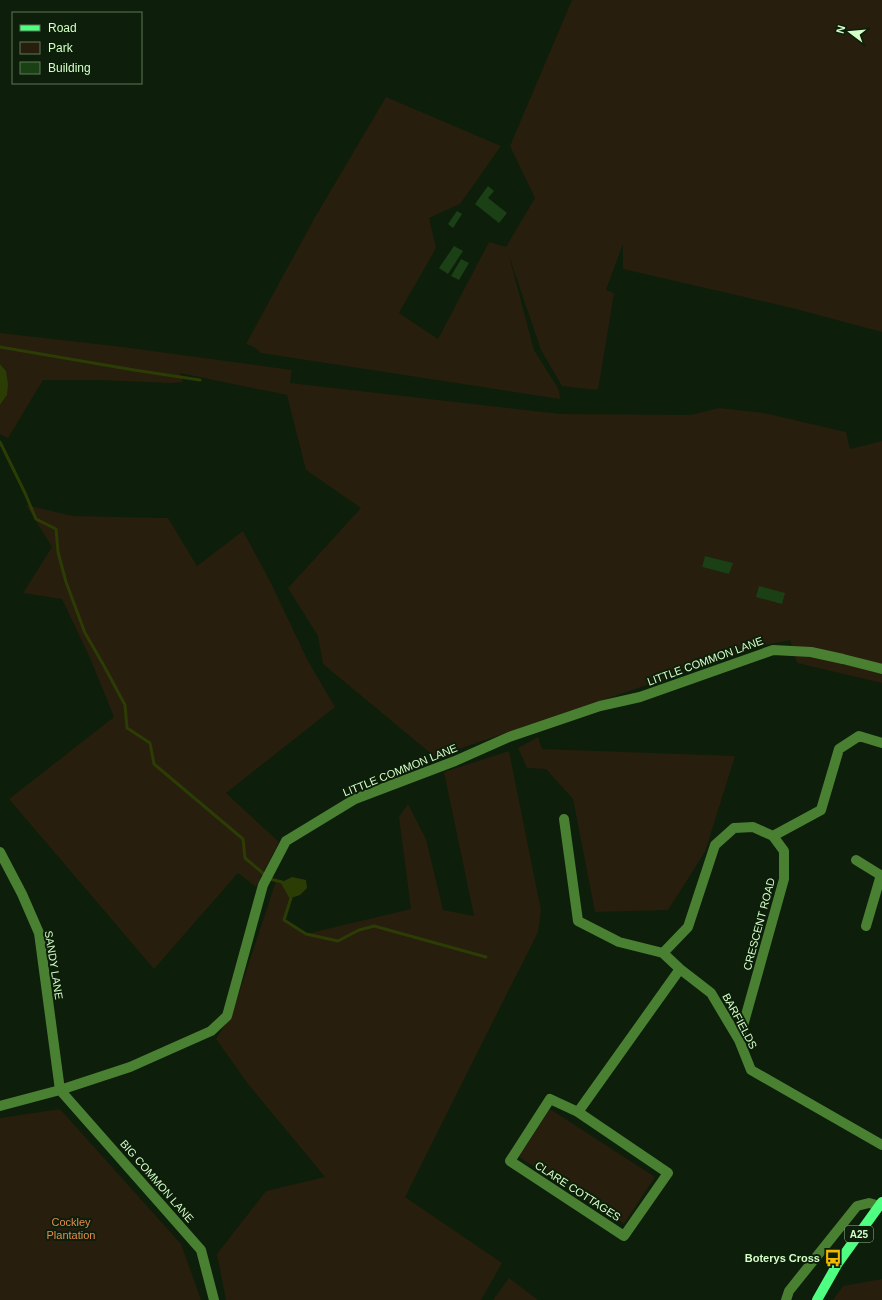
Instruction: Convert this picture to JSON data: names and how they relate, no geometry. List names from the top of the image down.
{
  "streets": {
    "main road": ["A25"],
    "street": [
      "LITTLE COMMON LANE",
      "CRESCENT ROAD",
      "SANDY LANE",
      "BARFIELDS",
      "BIG COMMON LANE",
      "CLARE COTTAGES"
    ]
  },
  "crossings": [
    ["LITTLE COMMON LANE", "SANDY LANE"],
    ["LITTLE COMMON LANE", "BIG COMMON LANE"],
    ["CRESCENT ROAD", "BARFIELDS"],
    ["SANDY LANE", "BIG COMMON LANE"]
  ],
  "parks": ["Cockley Plantation"],
  "places": {
    "bus stop": ["Boterys Cross"]
  },
  "legend": ["Road", "Park", "Building"],
  "north": "left"
}
